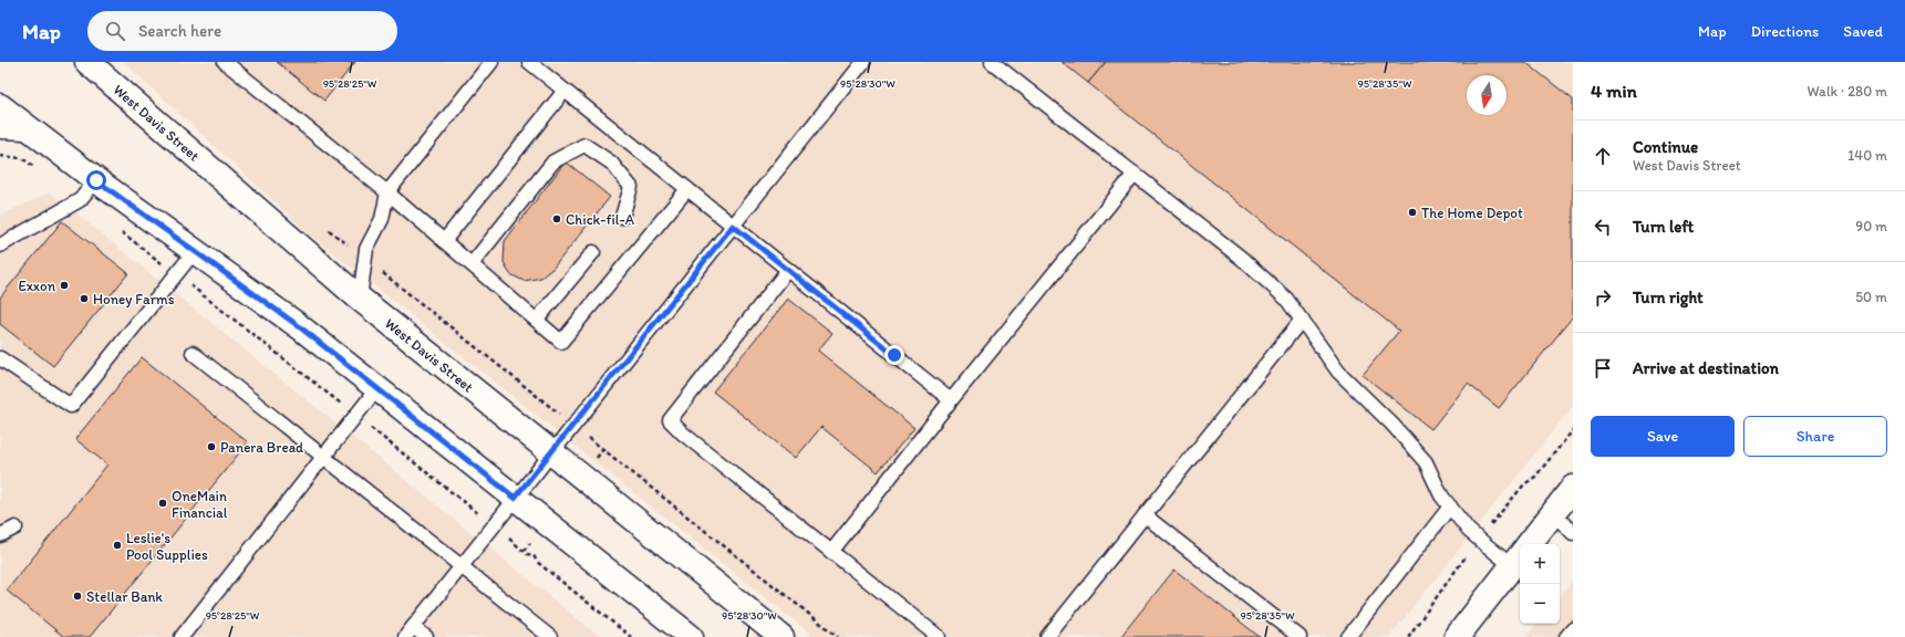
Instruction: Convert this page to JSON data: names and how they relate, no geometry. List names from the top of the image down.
{
  "streets": {
    "main road": ["West Davis Street"]
  },
  "places": [
    "The Home Depot",
    "Chick-fil-A",
    "Exxon",
    "Honey Farms",
    "Panera Bread",
    "OneMain Financial",
    "Leslie's Pool Supplies",
    "Stellar Bank"
  ],
  "north": "bottom",
  "page": {
    "header": "Map",
    "search": "Search here",
    "nav": ["Map", "Directions", "Saved"],
    "heading": ["4 min", "Walk · 280 m"],
    "list": [
      ["Continue", "West Davis Street", "140 m"],
      ["Turn left", "90 m"],
      ["Turn right", "50 m"],
      "Arrive at destination"
    ],
    "buttons": ["Save", "Share"],
    "map_buttons": ["+", "−"]
  },
  "coordinates": ["95°28'25\"W", "95°28'30\"W", "95°28'35\"W"]
}
